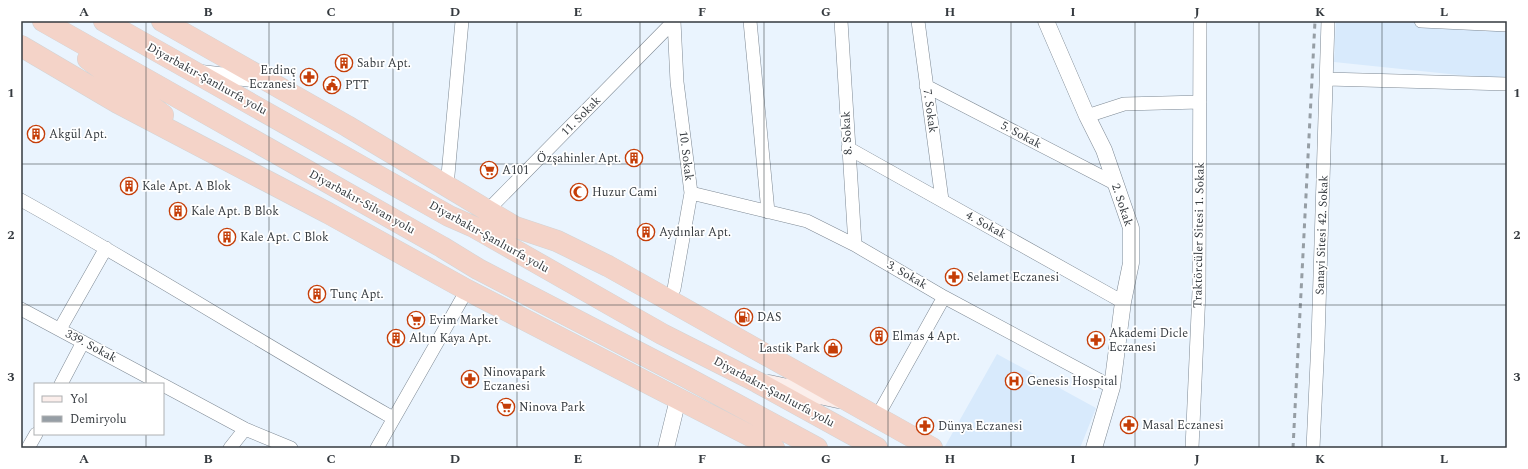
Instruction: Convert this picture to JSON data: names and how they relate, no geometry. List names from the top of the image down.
{
  "streets": {
    "highway": ["Diyarbakır-Şanlıurfa yolu", "Diyarbakır-Silvan yolu"],
    "street": [
      "7. Sokak",
      "11. Sokak",
      "8. Sokak",
      "5. Sokak",
      "10. Sokak",
      "2. Sokak",
      "4. Sokak",
      "Traktörcüler Sitesi 1. Sokak",
      "Sanayi Sitesi 42. Sokak",
      "3. Sokak",
      "339. Sokak"
    ]
  },
  "crossings": [
    ["7. Sokak", "5. Sokak"],
    ["7. Sokak", "4. Sokak"],
    ["11. Sokak", "10. Sokak"],
    ["8. Sokak", "4. Sokak"],
    ["8. Sokak", "3. Sokak"],
    ["5. Sokak", "2. Sokak"],
    ["10. Sokak", "3. Sokak"],
    ["2. Sokak", "4. Sokak"],
    ["2. Sokak", "3. Sokak"]
  ],
  "places": {
    "building": [
      "Sabır Apt.",
      "Akgül Apt.",
      "Özşahinler Apt.",
      "Kale Apt. A Blok",
      "Kale Apt. B Blok",
      "Aydınlar Apt.",
      "Kale Apt. C Blok",
      "Tunç Apt.",
      "Elmas 4 Apt.",
      "Altın Kaya Apt."
    ],
    "pharmacy": [
      "Erdinç Eczanesi",
      "Selamet Eczanesi",
      "Akademi Dicle Eczanesi",
      "Ninovapark Eczanesi",
      "Masal Eczanesi",
      "Dünya Eczanesi"
    ],
    "public building": ["PTT"],
    "supermarket": ["A101", "Evim Market", "Ninova Park"],
    "mosque": ["Huzur Cami"],
    "fuel station": ["DAS"],
    "shop": ["Lastik Park"],
    "hospital": ["Genesis Hospital"]
  },
  "legend": ["Yol", "Demiryolu"],
  "grid": {
    "columns": [
      "A",
      "B",
      "C",
      "D",
      "E",
      "F",
      "G",
      "H",
      "I",
      "J",
      "K",
      "L"
    ],
    "rows": ["1", "2", "3"]
  }
}
